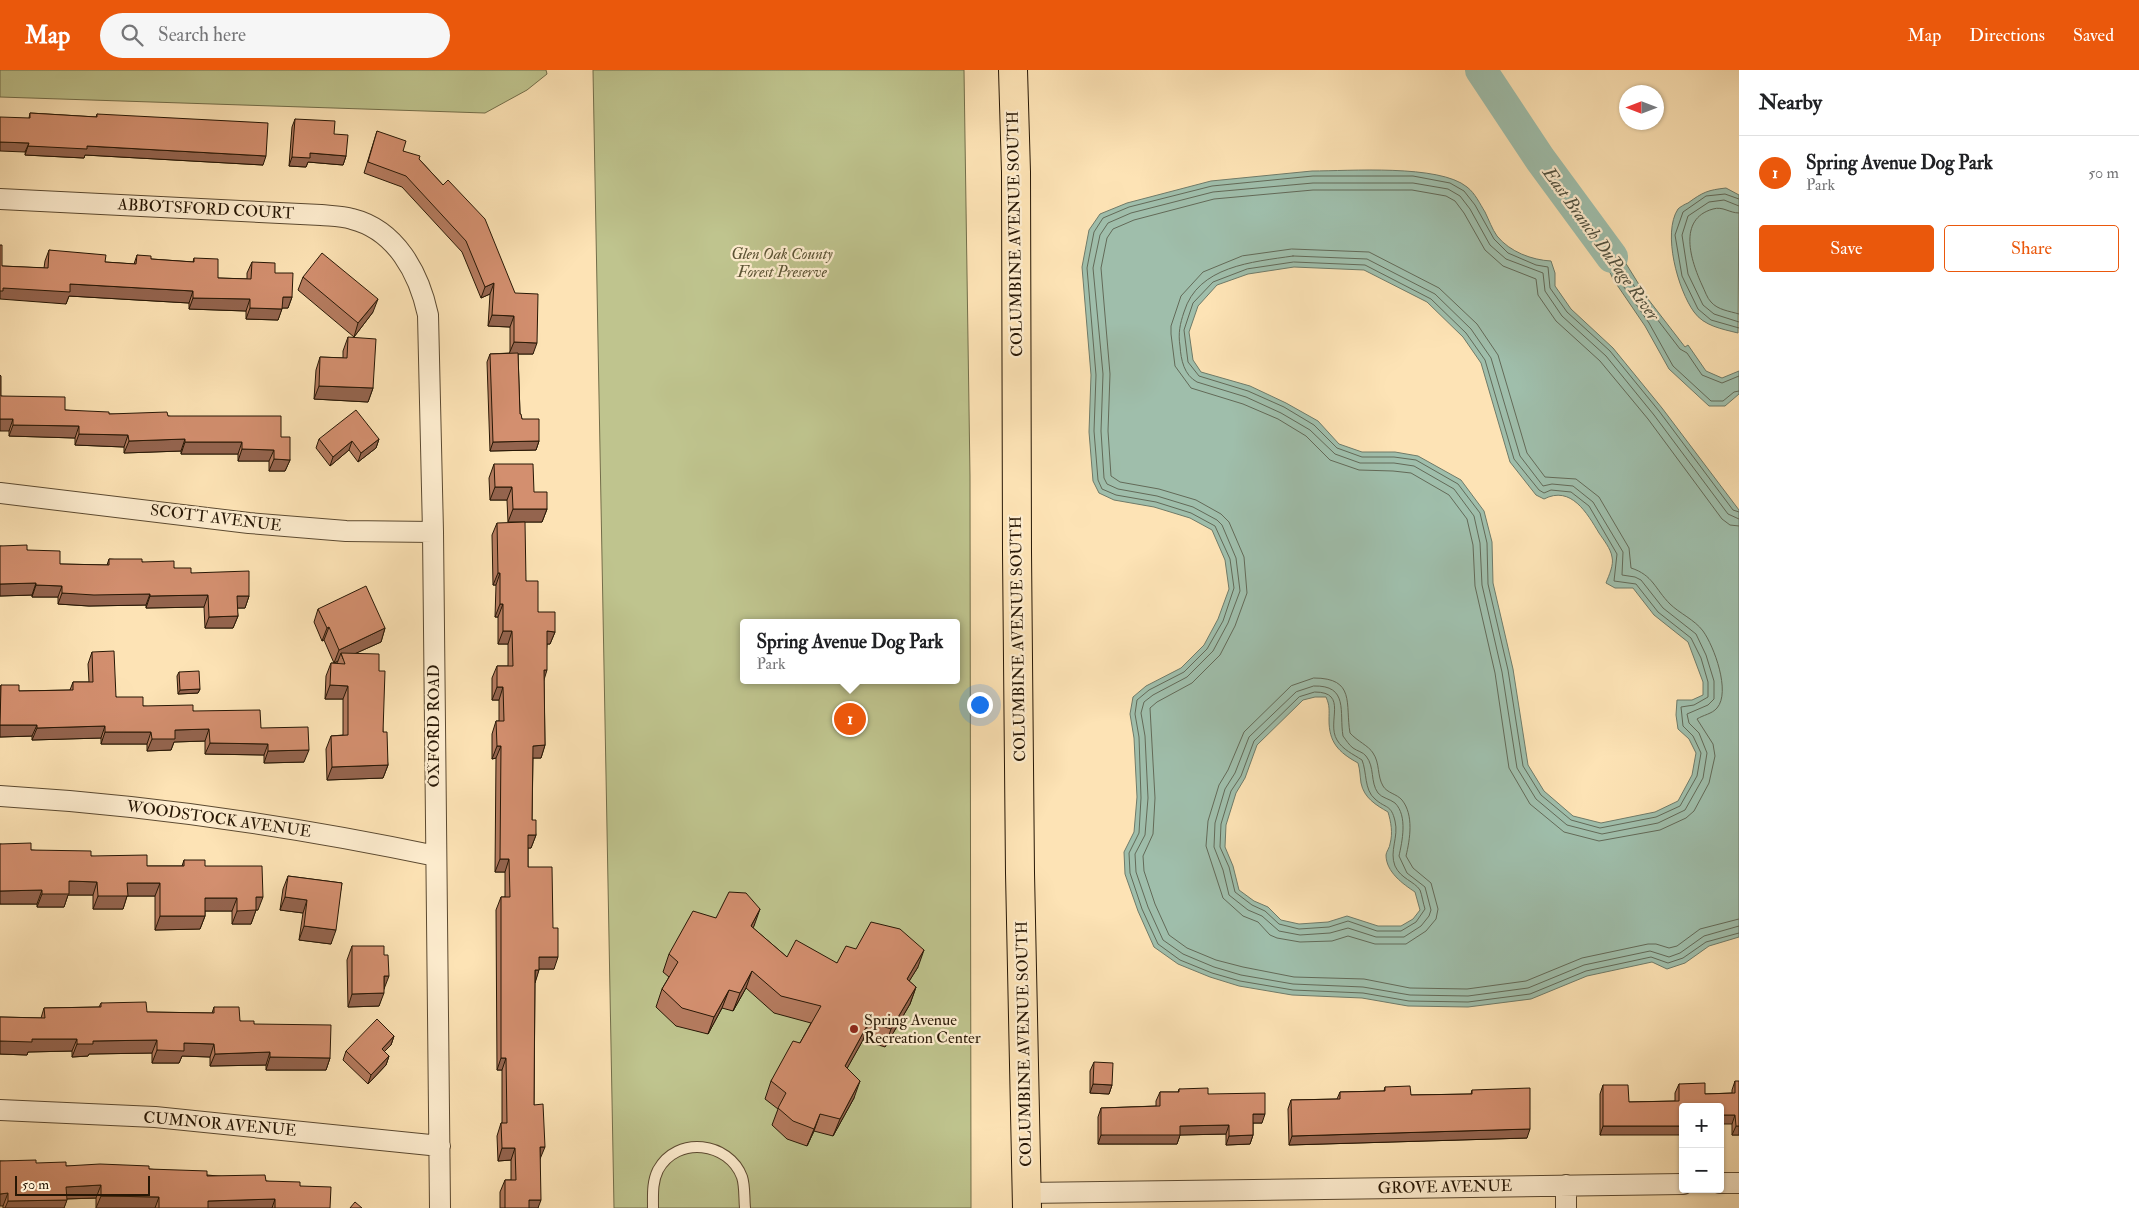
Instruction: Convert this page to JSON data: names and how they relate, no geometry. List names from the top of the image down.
{
  "streets": {
    "main road": ["COLUMBINE AVENUE SOUTH"],
    "street": [
      "ABBOTSFORD COURT",
      "SCOTT AVENUE",
      "OXFORD ROAD",
      "WOODSTOCK AVENUE",
      "CUMNOR AVENUE",
      "GROVE AVENUE"
    ]
  },
  "crossings": [
    ["ABBOTSFORD COURT", "OXFORD ROAD"],
    ["COLUMBINE AVENUE SOUTH", "GROVE AVENUE"],
    ["SCOTT AVENUE", "OXFORD ROAD"],
    ["OXFORD ROAD", "WOODSTOCK AVENUE"],
    ["OXFORD ROAD", "CUMNOR AVENUE"]
  ],
  "water": ["East Branch DuPage River"],
  "parks": ["Glen Oak County Forest Preserve"],
  "places": ["Spring Avenue Recreation Center"],
  "scale_bar": "50 m",
  "north": "left",
  "page": {
    "header": "Map",
    "search": "Search here",
    "nav": ["Map", "Directions", "Saved"],
    "heading": "Nearby",
    "list": [
      {
        "mark": "1",
        "name": "Spring Avenue Dog Park",
        "note": "Park",
        "value": "50 m"
      }
    ],
    "buttons": ["Save", "Share"],
    "popup": ["Spring Avenue Dog Park", "Park"],
    "pins": "1",
    "map_buttons": ["+", "−"],
    "scale": "50 m"
  }
}
